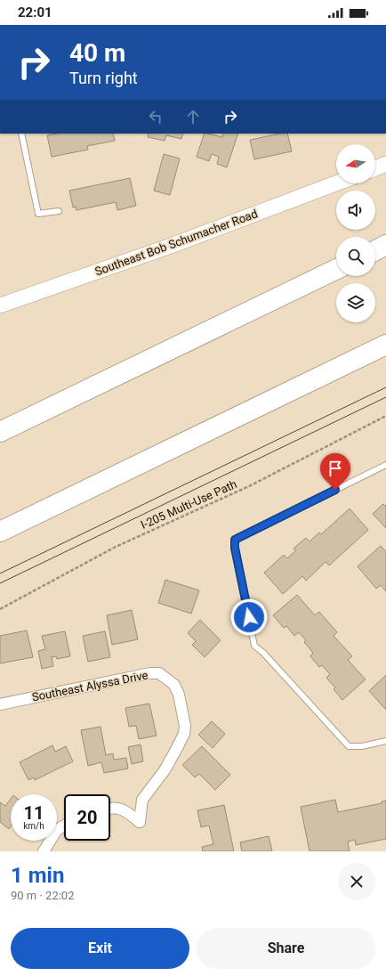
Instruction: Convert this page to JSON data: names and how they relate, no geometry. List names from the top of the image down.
{
  "streets": {
    "main road": ["Southeast Bob Schumacher Road"],
    "street": ["Southeast Alyssa Drive"],
    "path": ["I-205 Multi-Use Path"]
  },
  "north": "left",
  "page": {
    "status": "22:01",
    "turn": ["40 m", "Turn right"],
    "speed": "11 km/h",
    "limit": "20",
    "heading": ["1 min", "90 m · 22:02"],
    "buttons": ["Exit", "Share"]
  }
}
